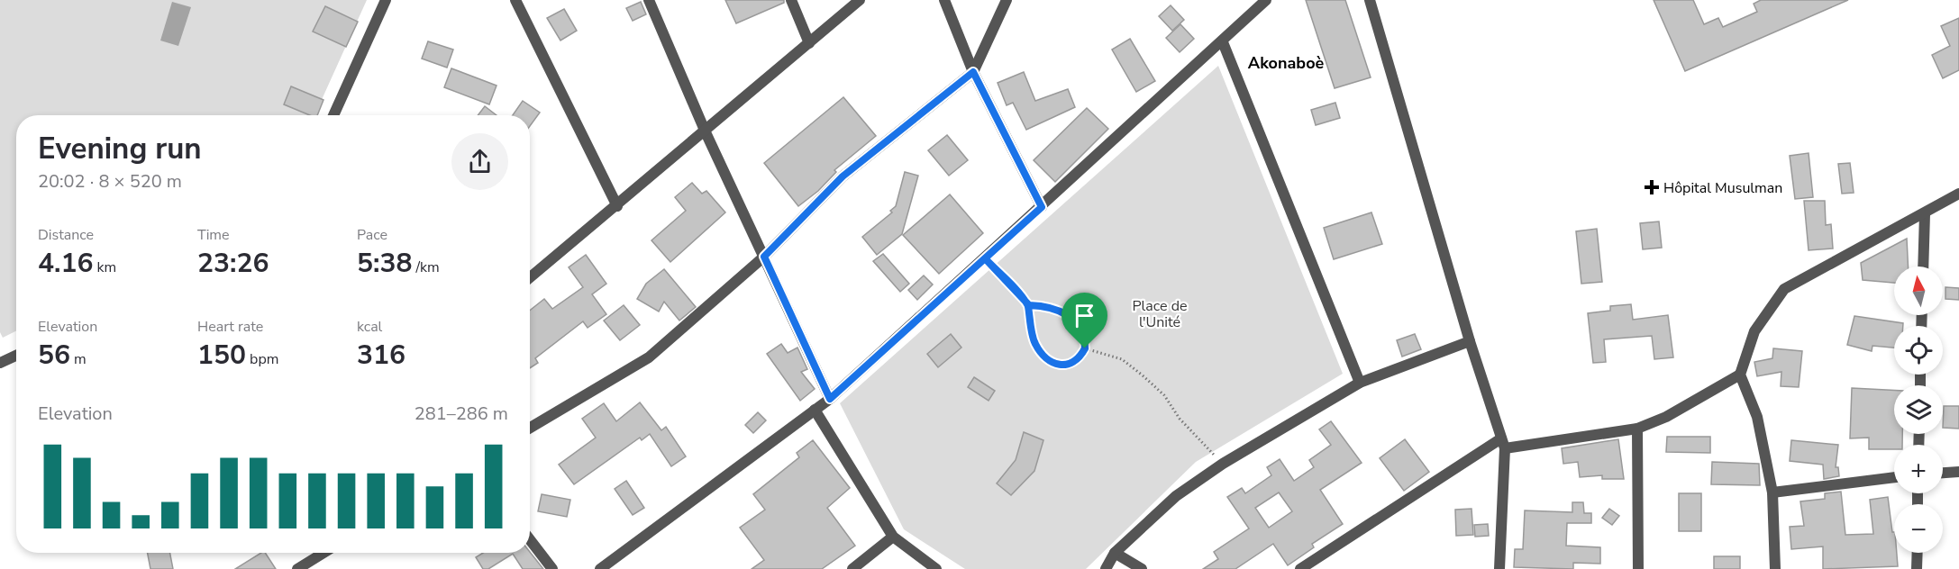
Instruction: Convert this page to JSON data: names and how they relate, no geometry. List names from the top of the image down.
{
  "districts": ["Akonaboè"],
  "parks": ["Place de l'Unité"],
  "places": {
    "health": ["Hôpital Musulman"]
  },
  "north": "top",
  "page": {
    "heading": ["Evening run", "20:02 · 8 × 520 m"],
    "stats": [
      ["Distance", "4.16 km"],
      ["Time", "23:26"],
      ["Pace", "5:38 /km"],
      ["Elevation", "56 m"],
      ["Heart rate", "150 bpm"],
      ["kcal", "316"]
    ],
    "map_buttons": ["+", "−"],
    "chart": ["Elevation", "281–286 m"]
  }
}
